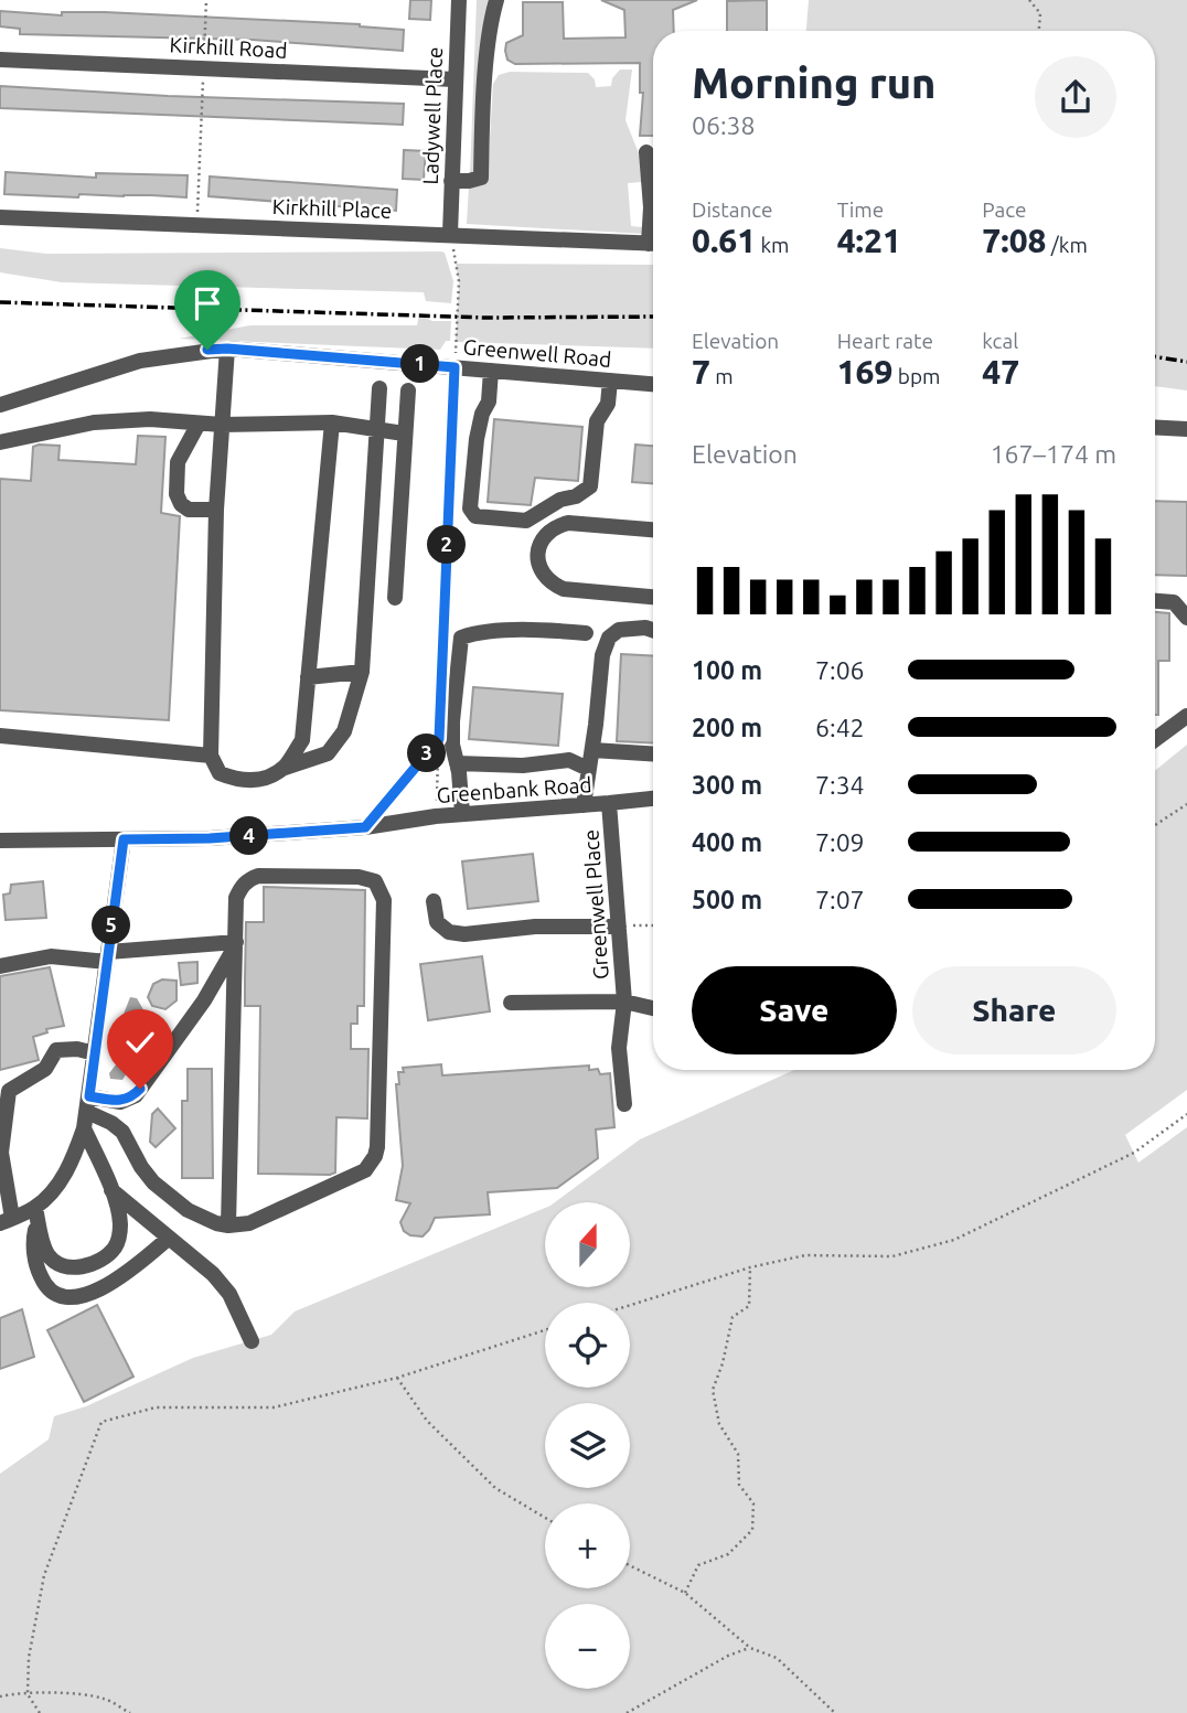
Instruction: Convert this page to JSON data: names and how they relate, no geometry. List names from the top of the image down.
{
  "streets": {
    "street": [
      "Kirkhill Road",
      "Ladywell Place",
      "Kirkhill Place",
      "Greenwell Road",
      "Greenbank Road",
      "Greenwell Place"
    ]
  },
  "crossings": [
    ["Kirkhill Road", "Ladywell Place"],
    ["Ladywell Place", "Kirkhill Place"],
    ["Greenbank Road", "Greenwell Place"]
  ],
  "north": "top",
  "page": {
    "heading": ["Morning run", "06:38"],
    "stats": [
      ["Distance", "0.61 km"],
      ["Time", "4:21"],
      ["Pace", "7:08 /km"],
      ["Elevation", "7 m"],
      ["Heart rate", "169 bpm"],
      ["kcal", "47"]
    ],
    "pins": [
      "1",
      "2",
      "3",
      "4",
      "5"
    ],
    "chart": ["Elevation", "167–174 m"],
    "list": [
      {
        "name": "100 m",
        "note": "7:06"
      },
      {
        "name": "200 m",
        "note": "6:42"
      },
      {
        "name": "300 m",
        "note": "7:34"
      },
      {
        "name": "400 m",
        "note": "7:09"
      },
      {
        "name": "500 m",
        "note": "7:07"
      }
    ],
    "buttons": ["Save", "Share"],
    "map_buttons": ["+", "−"]
  }
}
